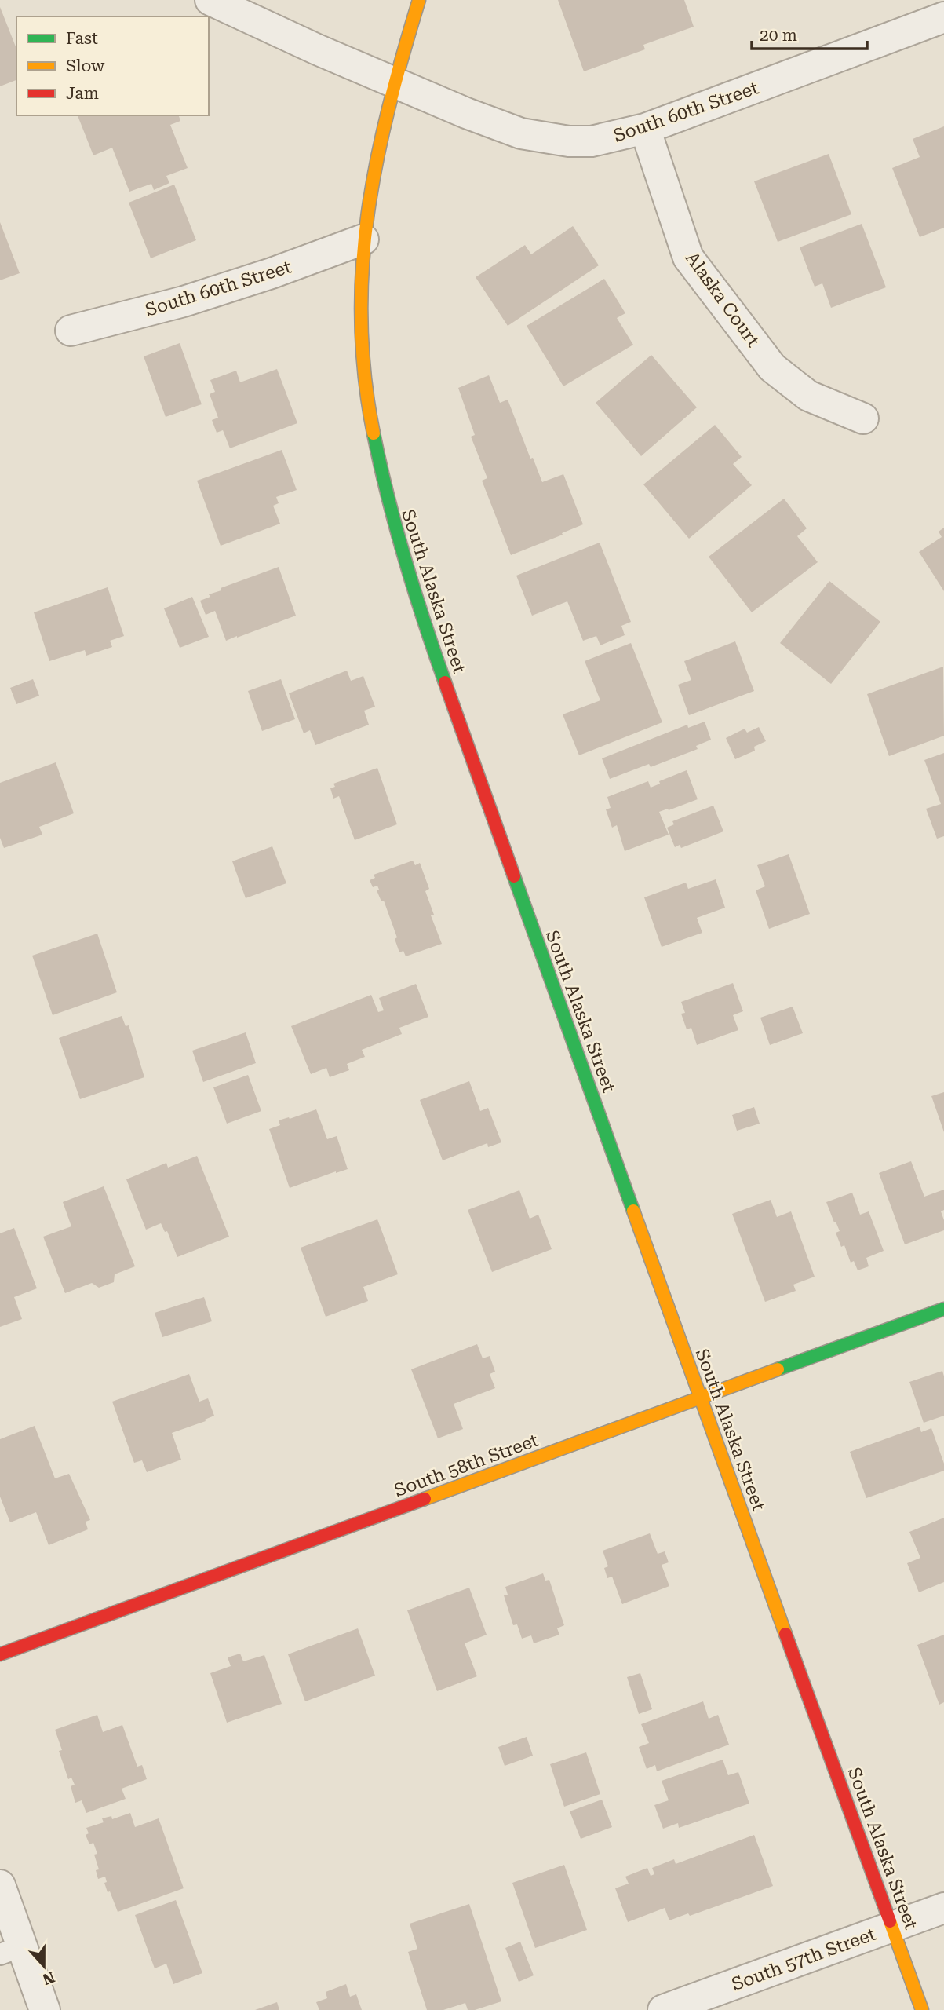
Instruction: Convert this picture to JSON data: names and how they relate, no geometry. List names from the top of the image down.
{
  "streets": {
    "street": [
      "South 60th Street",
      "Alaska Court",
      "South Alaska Street",
      "South 58th Street",
      "South 57th Street"
    ]
  },
  "crossings": [
    ["South 60th Street", "Alaska Court"],
    ["South 60th Street", "South Alaska Street"],
    ["South Alaska Street", "South 58th Street"],
    ["South Alaska Street", "South 57th Street"]
  ],
  "legend": ["Fast", "Slow", "Jam"],
  "scale_bar": "20 m",
  "north": "bottom"
}
